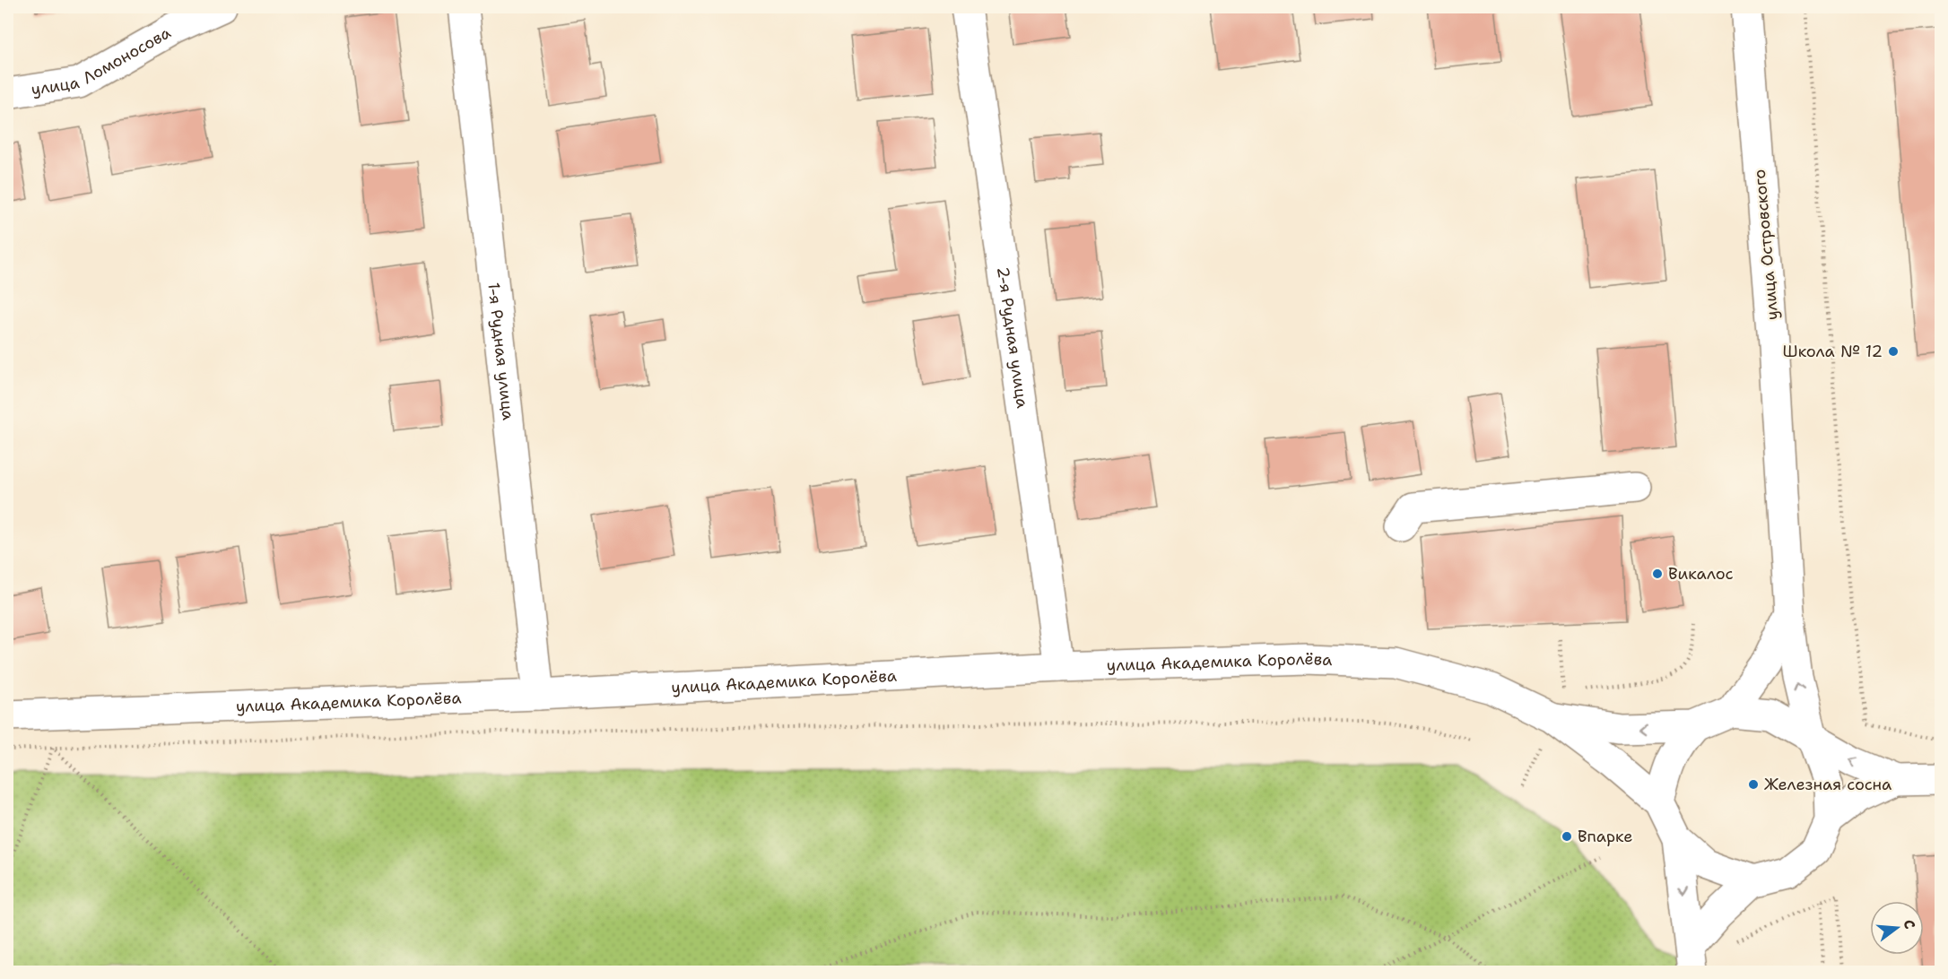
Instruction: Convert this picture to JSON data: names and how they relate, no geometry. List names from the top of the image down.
{
  "streets": {
    "street": [
      "улица Ломоносова",
      "улица Островского",
      "2-я Рудная улица",
      "1-я Рудная улица",
      "улица Академика Королёва"
    ]
  },
  "crossings": [
    ["2-я Рудная улица", "улица Академика Королёва"],
    ["1-я Рудная улица", "улица Академика Королёва"]
  ],
  "places": [
    "Школа № 12",
    "Викалос",
    "Железная сосна",
    "Впарке"
  ],
  "north": "right"
}
